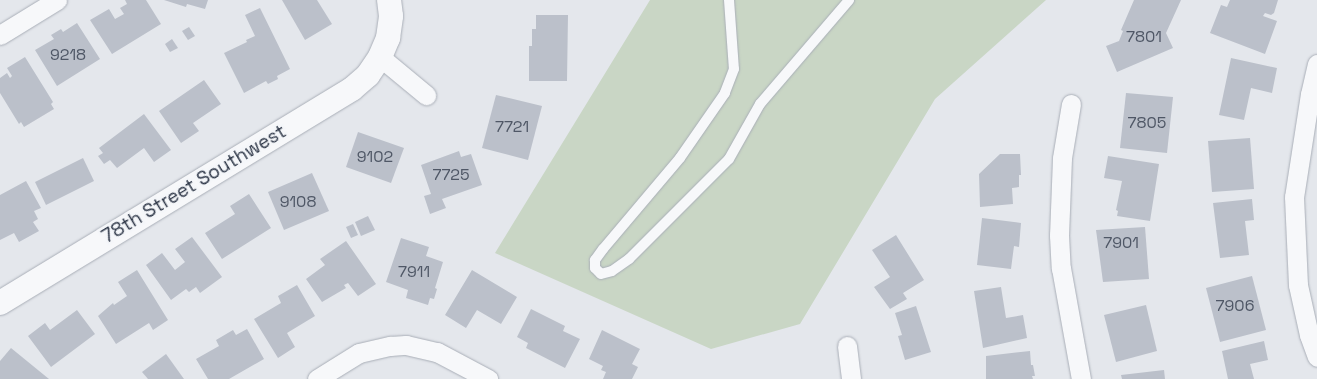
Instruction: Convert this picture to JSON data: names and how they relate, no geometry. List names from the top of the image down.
{
  "streets": {
    "street": ["78th Street Southwest"]
  },
  "house_numbers": [
    "7801",
    "9218",
    "7805",
    "7721",
    "9102",
    "7725",
    "9108",
    "7901",
    "7911",
    "7906"
  ]
}
